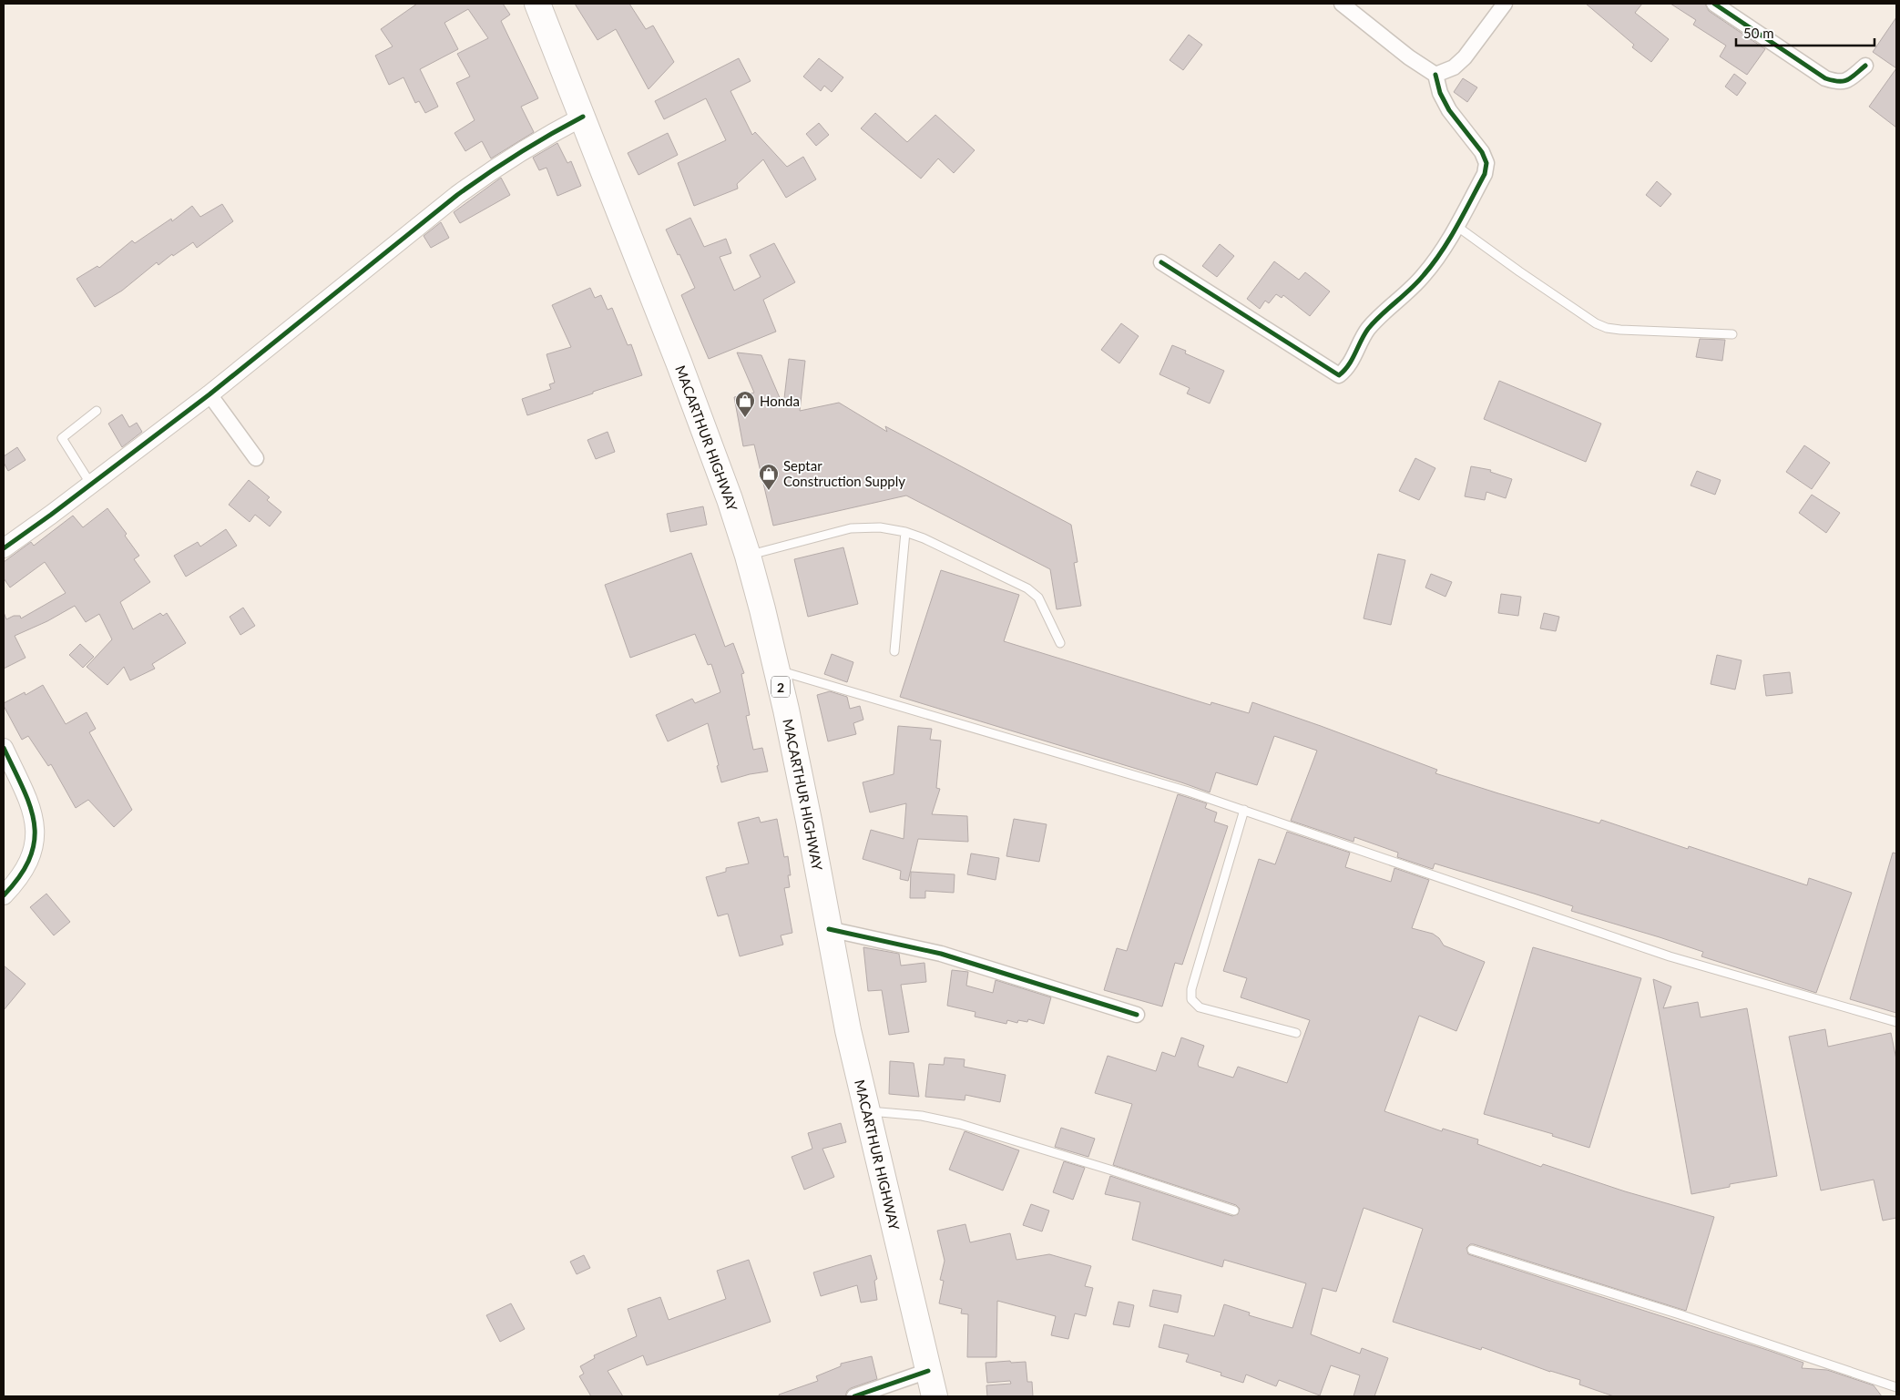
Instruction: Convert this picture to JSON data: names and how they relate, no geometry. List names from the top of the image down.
{
  "streets": {
    "highway": ["MACARTHUR HIGHWAY", "2"]
  },
  "places": {
    "shop": ["Honda", "Septar Construction Supply"]
  },
  "scale_bar": "50 m"
}
